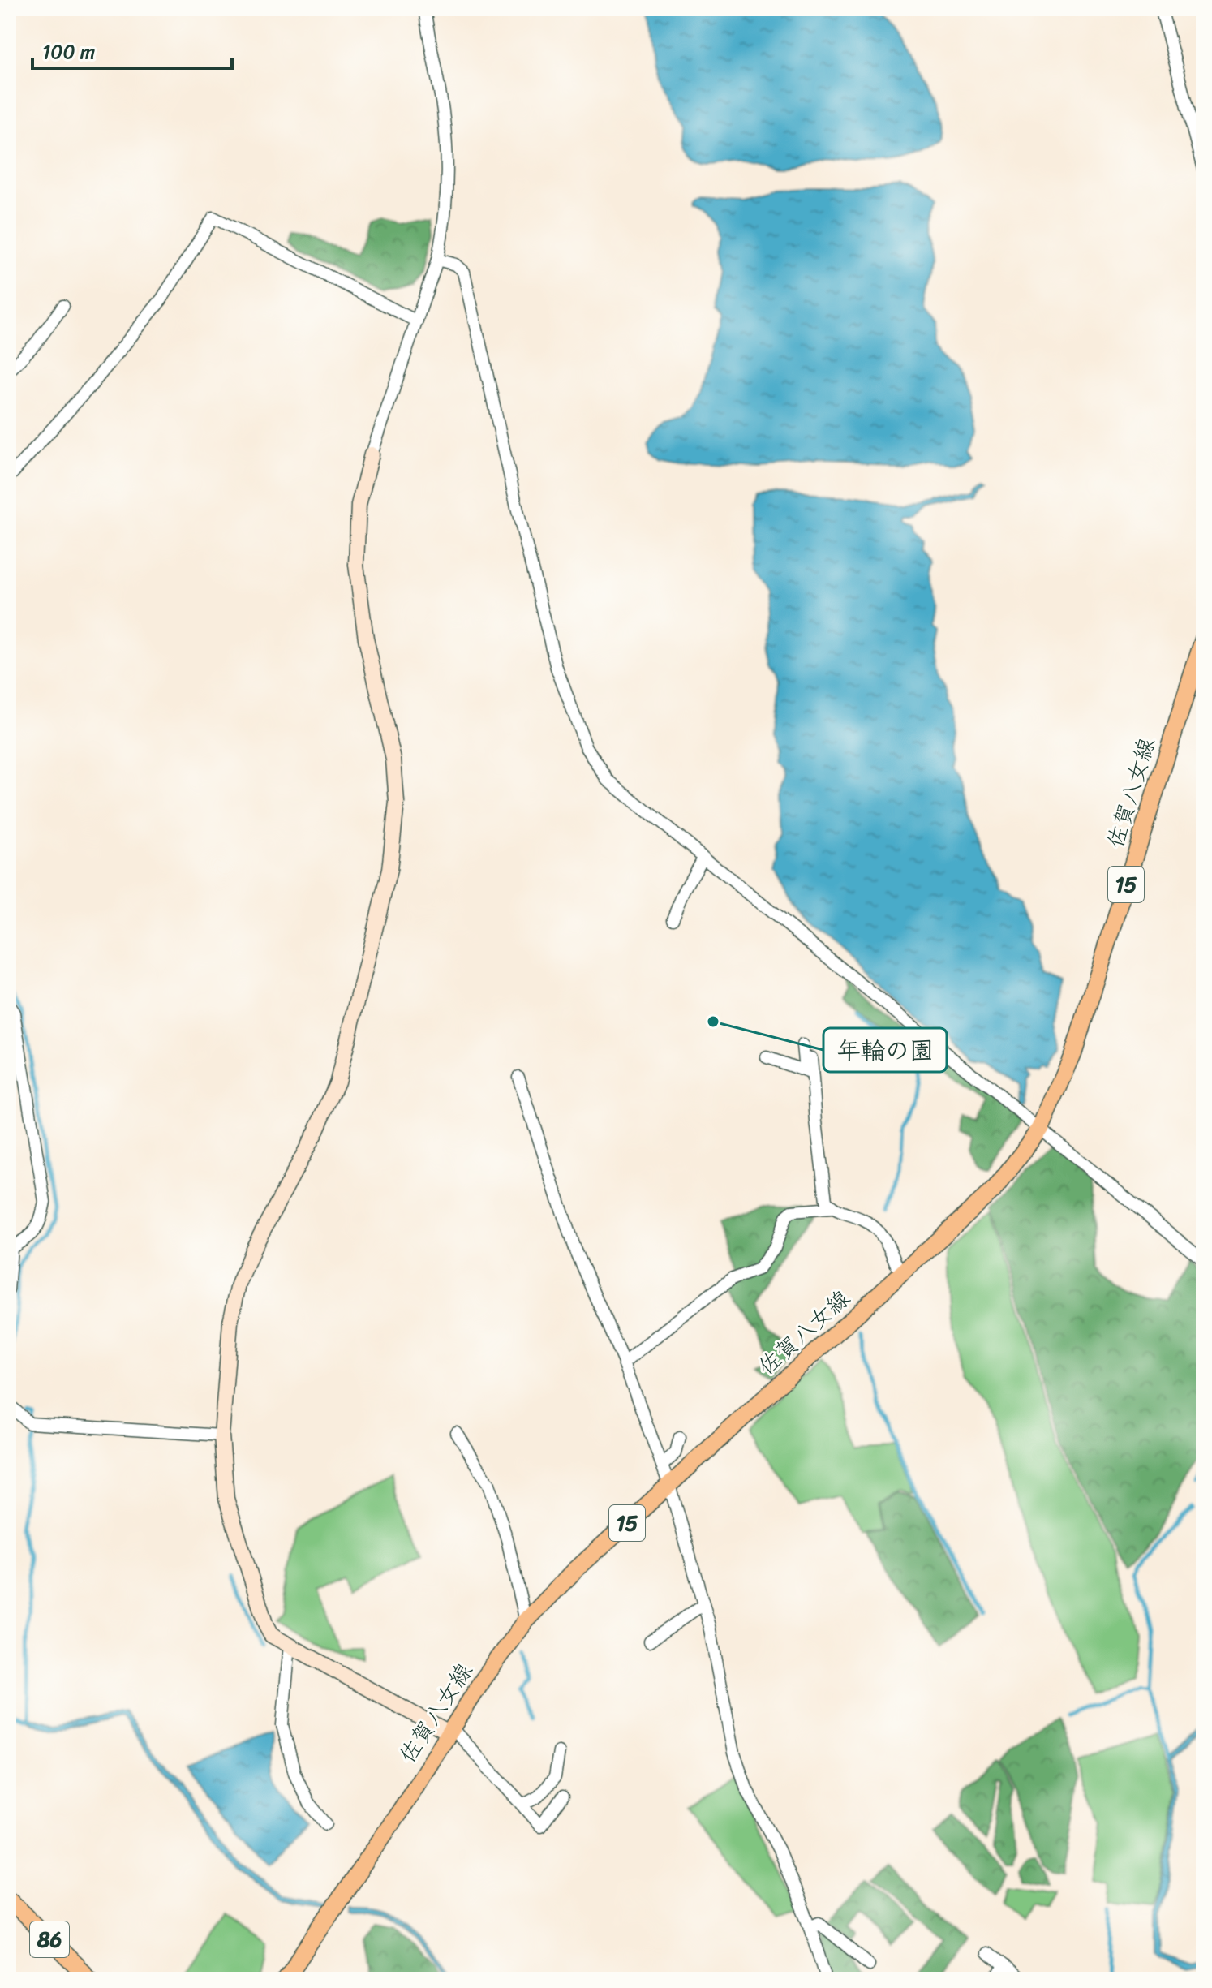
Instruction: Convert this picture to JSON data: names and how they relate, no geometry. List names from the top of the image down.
{
  "streets": {
    "main road": ["佐賀八女線", "15", "86"]
  },
  "places": ["年輪の園"],
  "scale_bar": "100 m"
}
